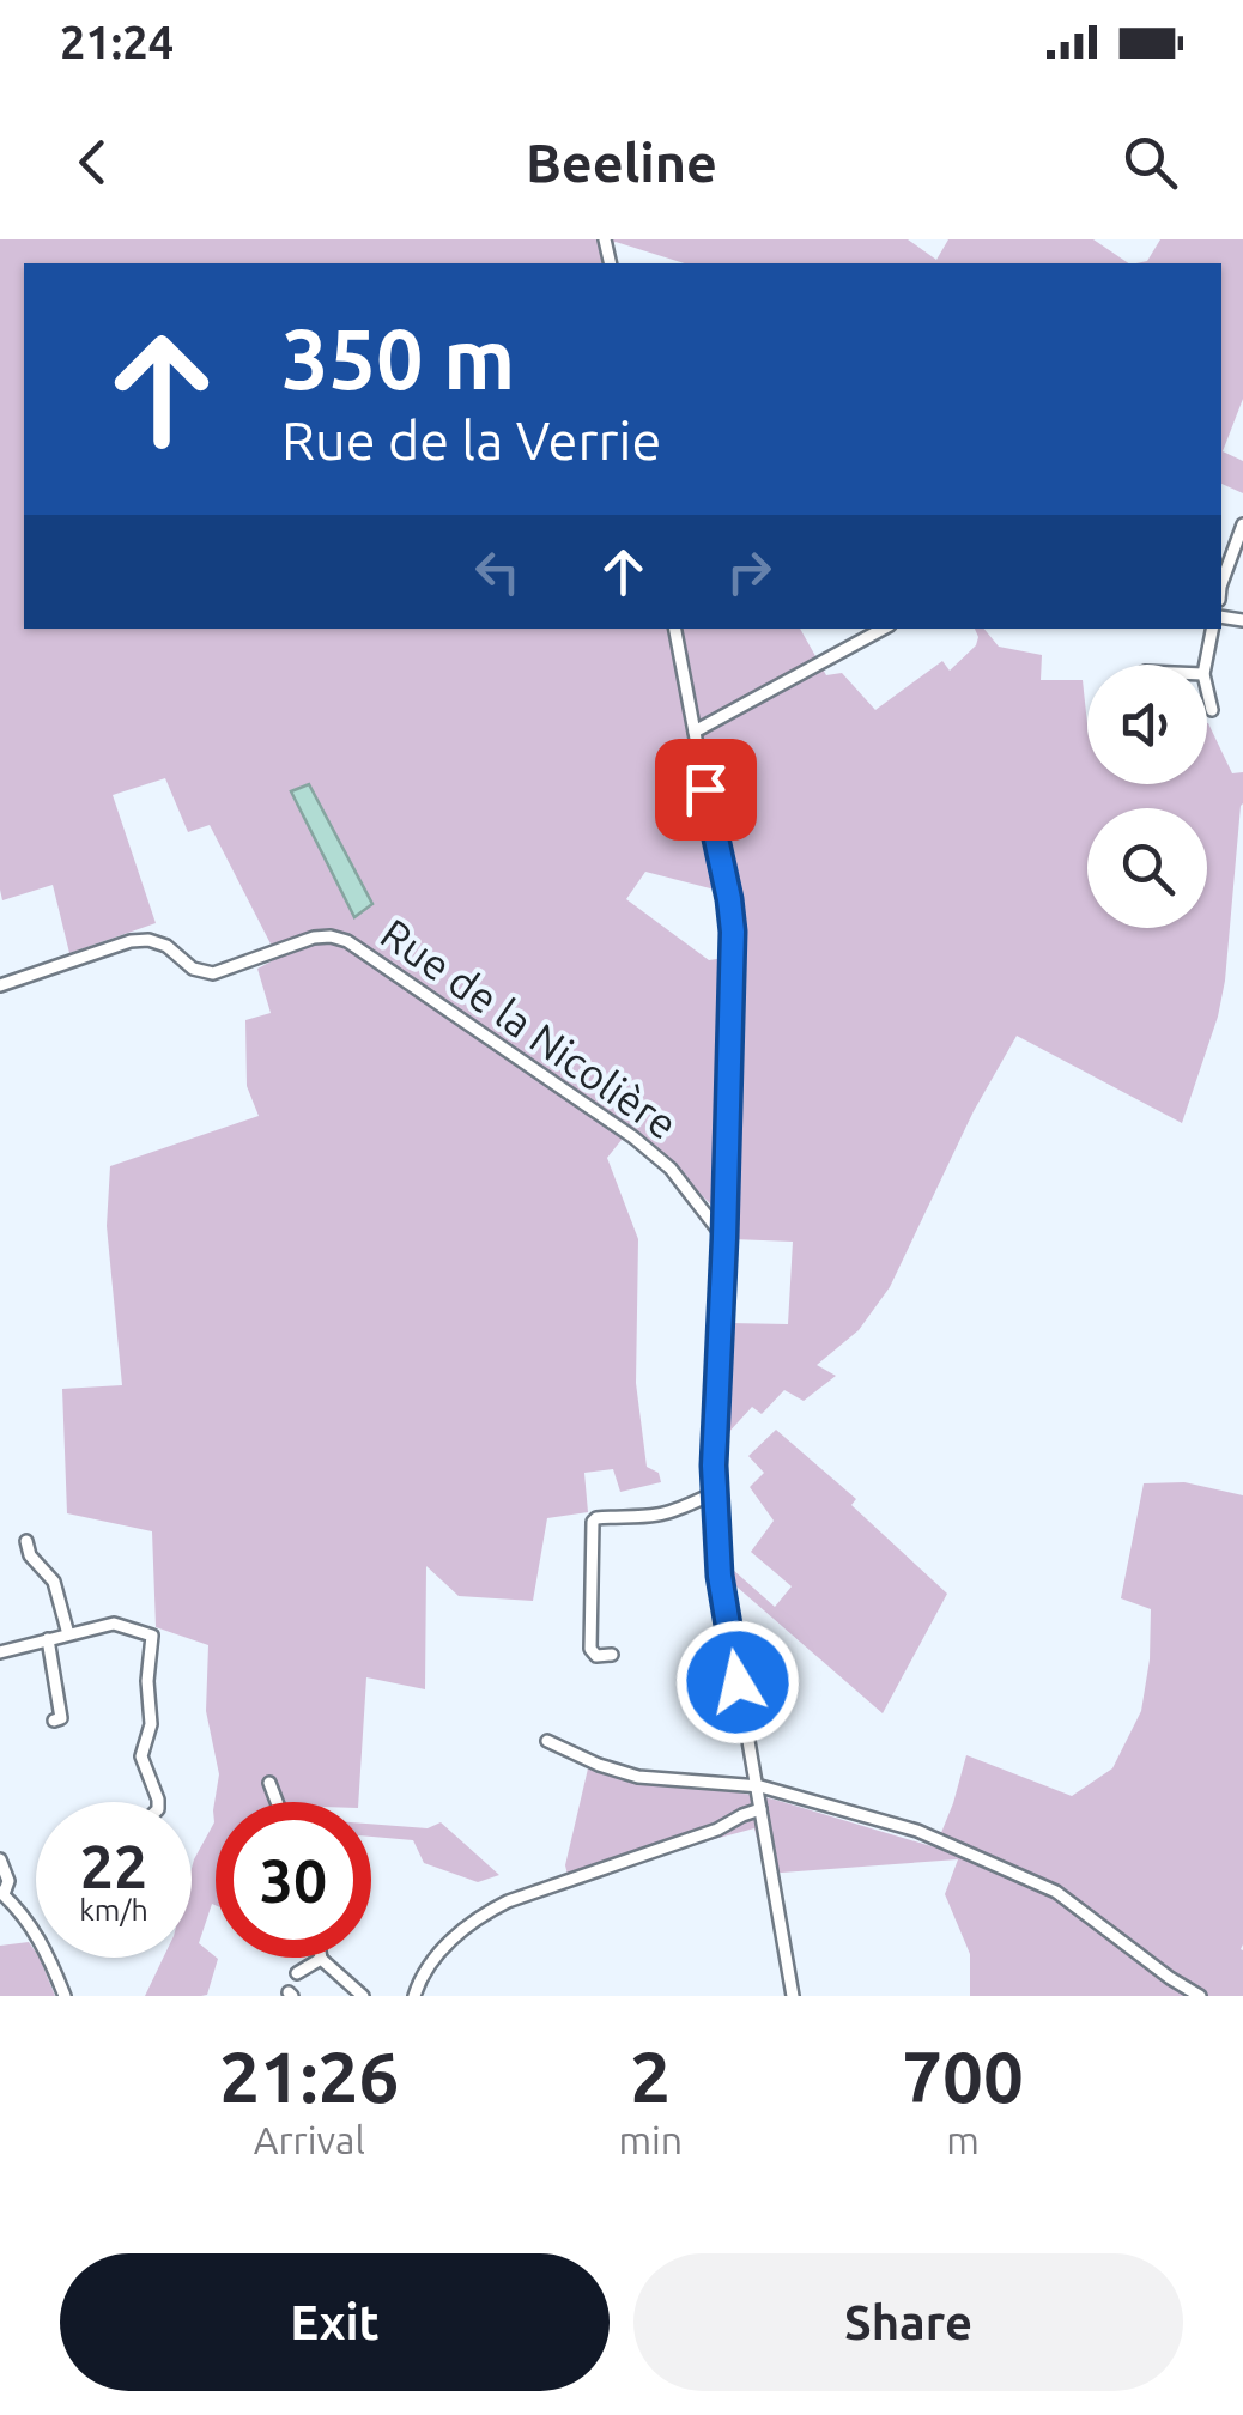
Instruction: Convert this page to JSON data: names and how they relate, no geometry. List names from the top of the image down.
{
  "streets": {
    "street": ["Rue de la Nicolière"]
  },
  "page": {
    "status": "21:24",
    "header": "Beeline",
    "turn": ["350 m", "Rue de la Verrie"],
    "speed": "22 km/h",
    "limit": "30",
    "eta": [
      "21:26",
      "Arrival",
      "2",
      "min",
      "700",
      "m"
    ],
    "buttons": ["Exit", "Share"]
  }
}
